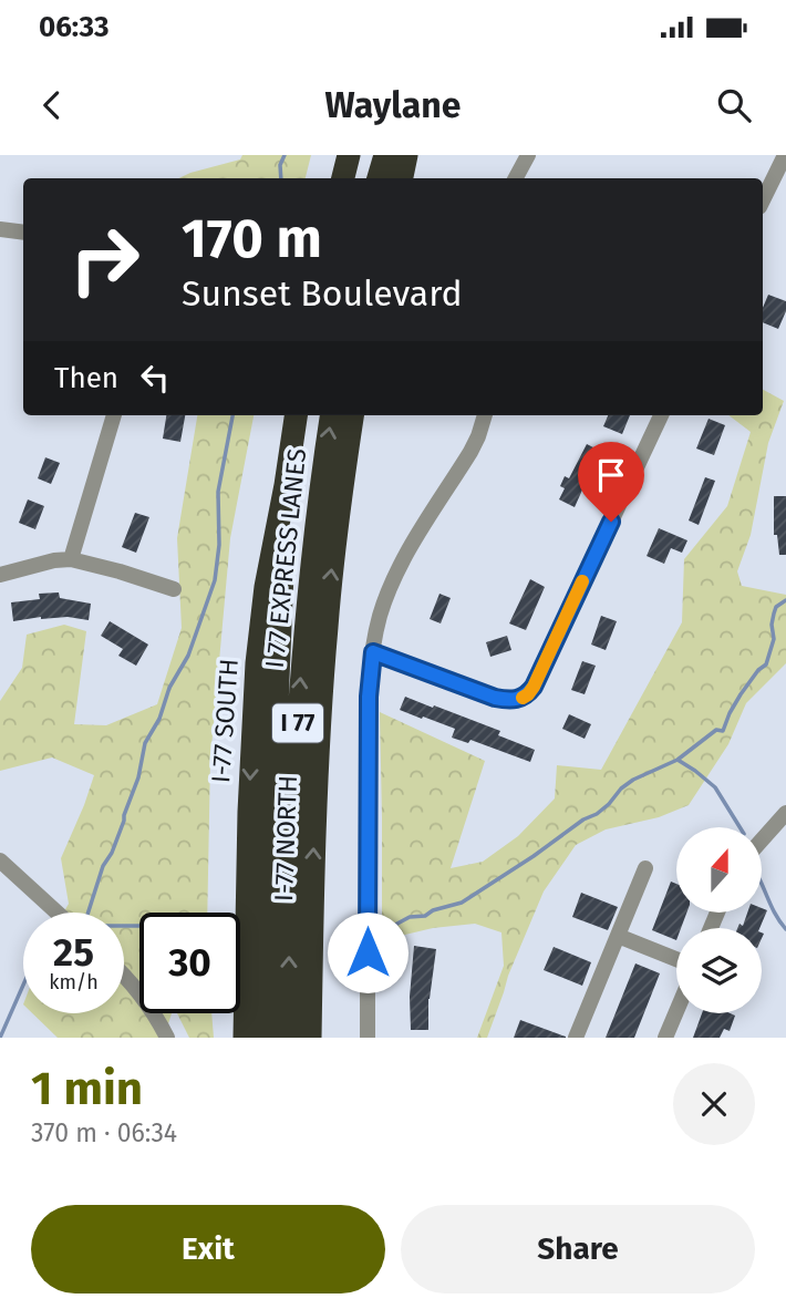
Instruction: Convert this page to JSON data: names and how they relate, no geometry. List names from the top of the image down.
{
  "streets": {
    "highway": [
      "I 77 EXPRESS LANES",
      "I-77 SOUTH",
      "I 77",
      "I-77 NORTH"
    ]
  },
  "crossings": [
    ["I 77 EXPRESS LANES", "I-77 SOUTH"]
  ],
  "one_way": ["I-77 SOUTH", "I-77 NORTH"],
  "north": "top",
  "page": {
    "status": "06:33",
    "header": "Waylane",
    "turn": ["170 m", "Sunset Boulevard"],
    "then": "Then",
    "speed": "25 km/h",
    "limit": "30",
    "heading": ["1 min", "370 m · 06:34"],
    "buttons": ["Exit", "Share"]
  }
}
